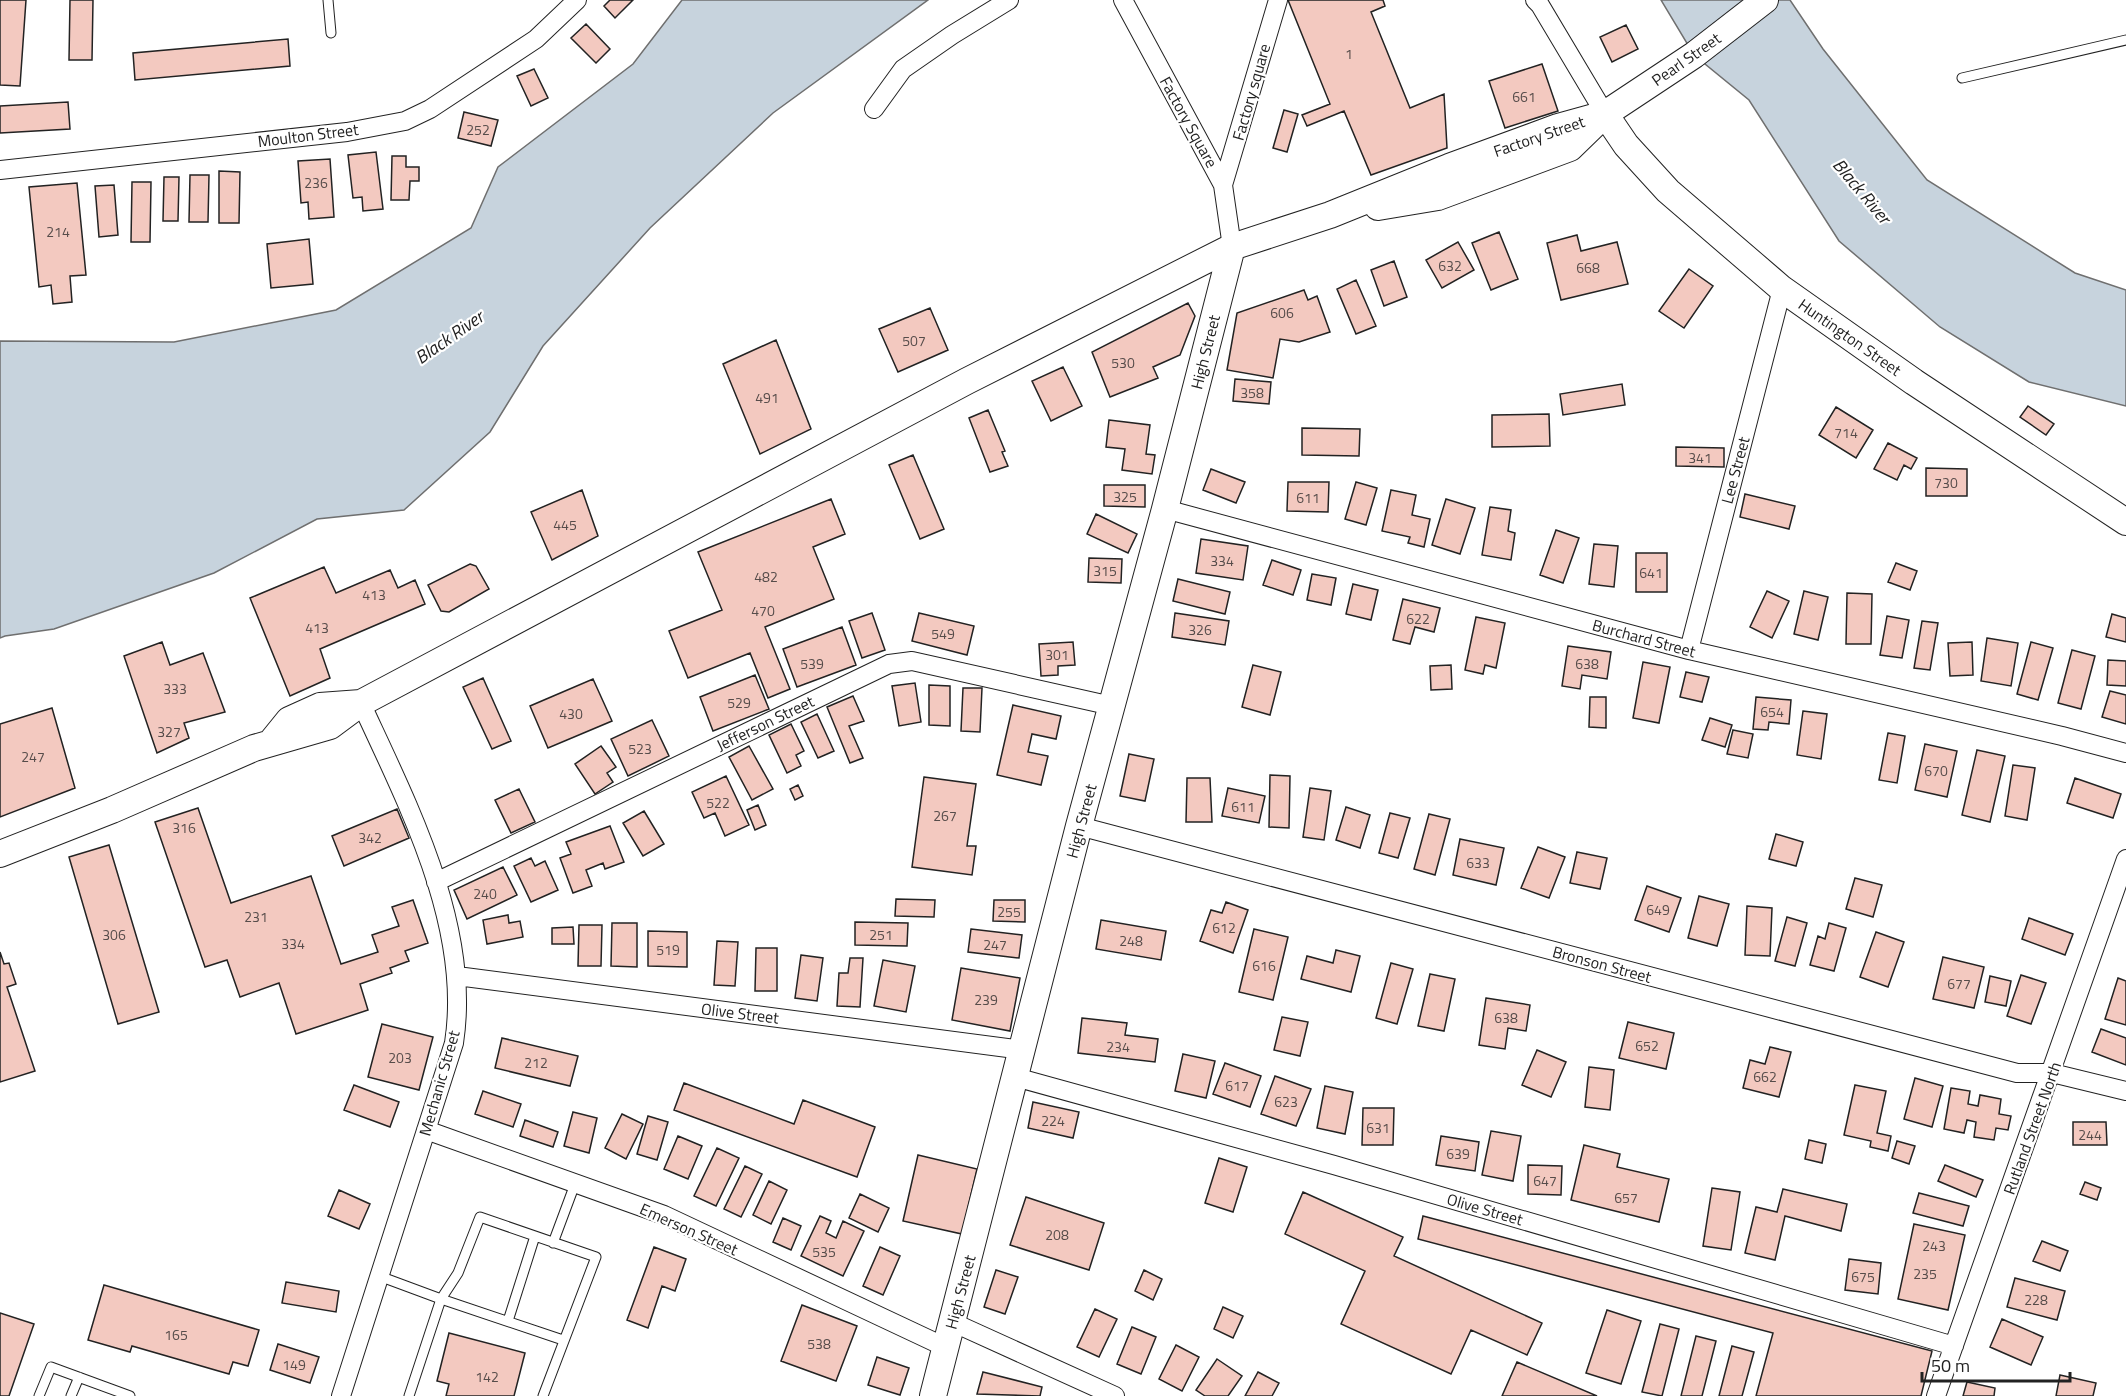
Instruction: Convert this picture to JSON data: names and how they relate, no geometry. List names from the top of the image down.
{
  "streets": {
    "main road": [
      "Pearl Street",
      "Factory Street",
      "Huntington Street",
      "High Street"
    ],
    "street": [
      "Factory square",
      "Factory Square",
      "Moulton Street",
      "Lee Street",
      "Burchard Street",
      "Jefferson Street",
      "Bronson Street",
      "Olive Street",
      "Mechanic Street",
      "Rutland Street North",
      "Emerson Street"
    ]
  },
  "crossings": [
    ["Pearl Street", "Factory Street"],
    ["Pearl Street", "Huntington Street"],
    ["Factory square", "Factory Square"],
    ["Factory Square", "Factory Street"],
    ["Factory Square", "High Street"],
    ["Factory Street", "Huntington Street"],
    ["Factory Street", "High Street"],
    ["Factory Street", "Mechanic Street"],
    ["Huntington Street", "Lee Street"],
    ["High Street", "Burchard Street"],
    ["High Street", "Jefferson Street"],
    ["High Street", "Bronson Street"],
    ["High Street", "Olive Street"],
    ["High Street", "Emerson Street"],
    ["Lee Street", "Burchard Street"],
    ["Jefferson Street", "Mechanic Street"],
    ["Bronson Street", "Rutland Street North"],
    ["Olive Street", "Mechanic Street"],
    ["Olive Street", "Rutland Street North"],
    ["Mechanic Street", "Emerson Street"]
  ],
  "water": ["Black River"],
  "house_numbers": [
    "1",
    "661",
    "252",
    "236",
    "214",
    "632",
    "668",
    "606",
    "507",
    "530",
    "358",
    "491",
    "714",
    "341",
    "730",
    "325",
    "611",
    "445",
    "334",
    "315",
    "641",
    "482",
    "413",
    "470",
    "622",
    "413",
    "326",
    "549",
    "301",
    "539",
    "638",
    "333",
    "529",
    "654",
    "430",
    "327",
    "523",
    "247",
    "670",
    "522",
    "611",
    "267",
    "316",
    "342",
    "633",
    "240",
    "649",
    "255",
    "231",
    "612",
    "306",
    "251",
    "248",
    "334",
    "247",
    "519",
    "616",
    "677",
    "239",
    "638",
    "652",
    "234",
    "203",
    "212",
    "662",
    "617",
    "623",
    "224",
    "631",
    "244",
    "639",
    "647",
    "657",
    "208",
    "243",
    "535",
    "235",
    "675",
    "228",
    "165",
    "538",
    "149",
    "142"
  ],
  "scale_bar": "50 m"
}
